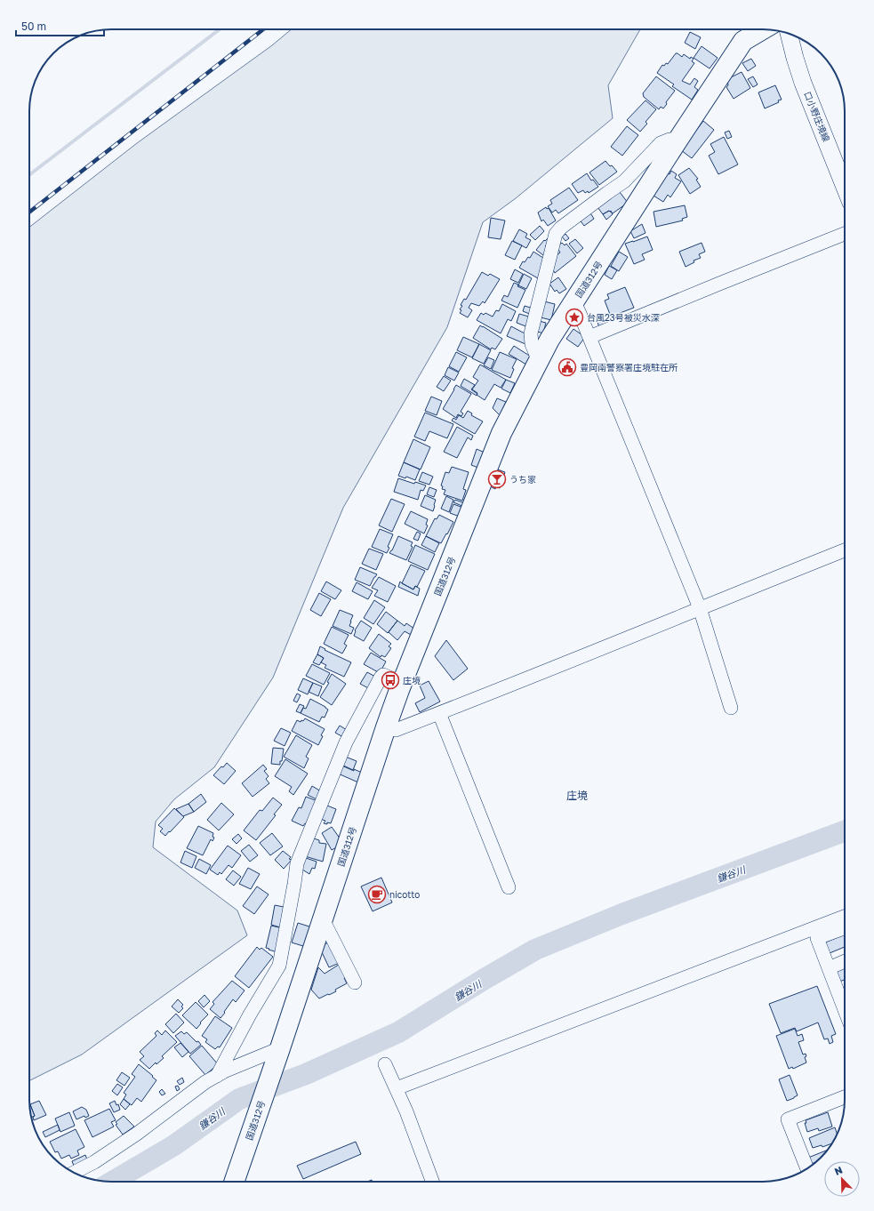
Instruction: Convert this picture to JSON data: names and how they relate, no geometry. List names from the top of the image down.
{
  "streets": {
    "highway": ["国道312号"],
    "main road": ["口小野庄境線"]
  },
  "districts": ["庄境"],
  "water": ["鎌谷川"],
  "places": {
    "place": ["台風23号被災水深"],
    "public building": ["豊岡南警察署庄境駐在所"],
    "bar": ["うち家"],
    "bus stop": ["庄境"],
    "cafe": ["nicotto"]
  },
  "scale_bar": "50 m",
  "north": "top left"
}
